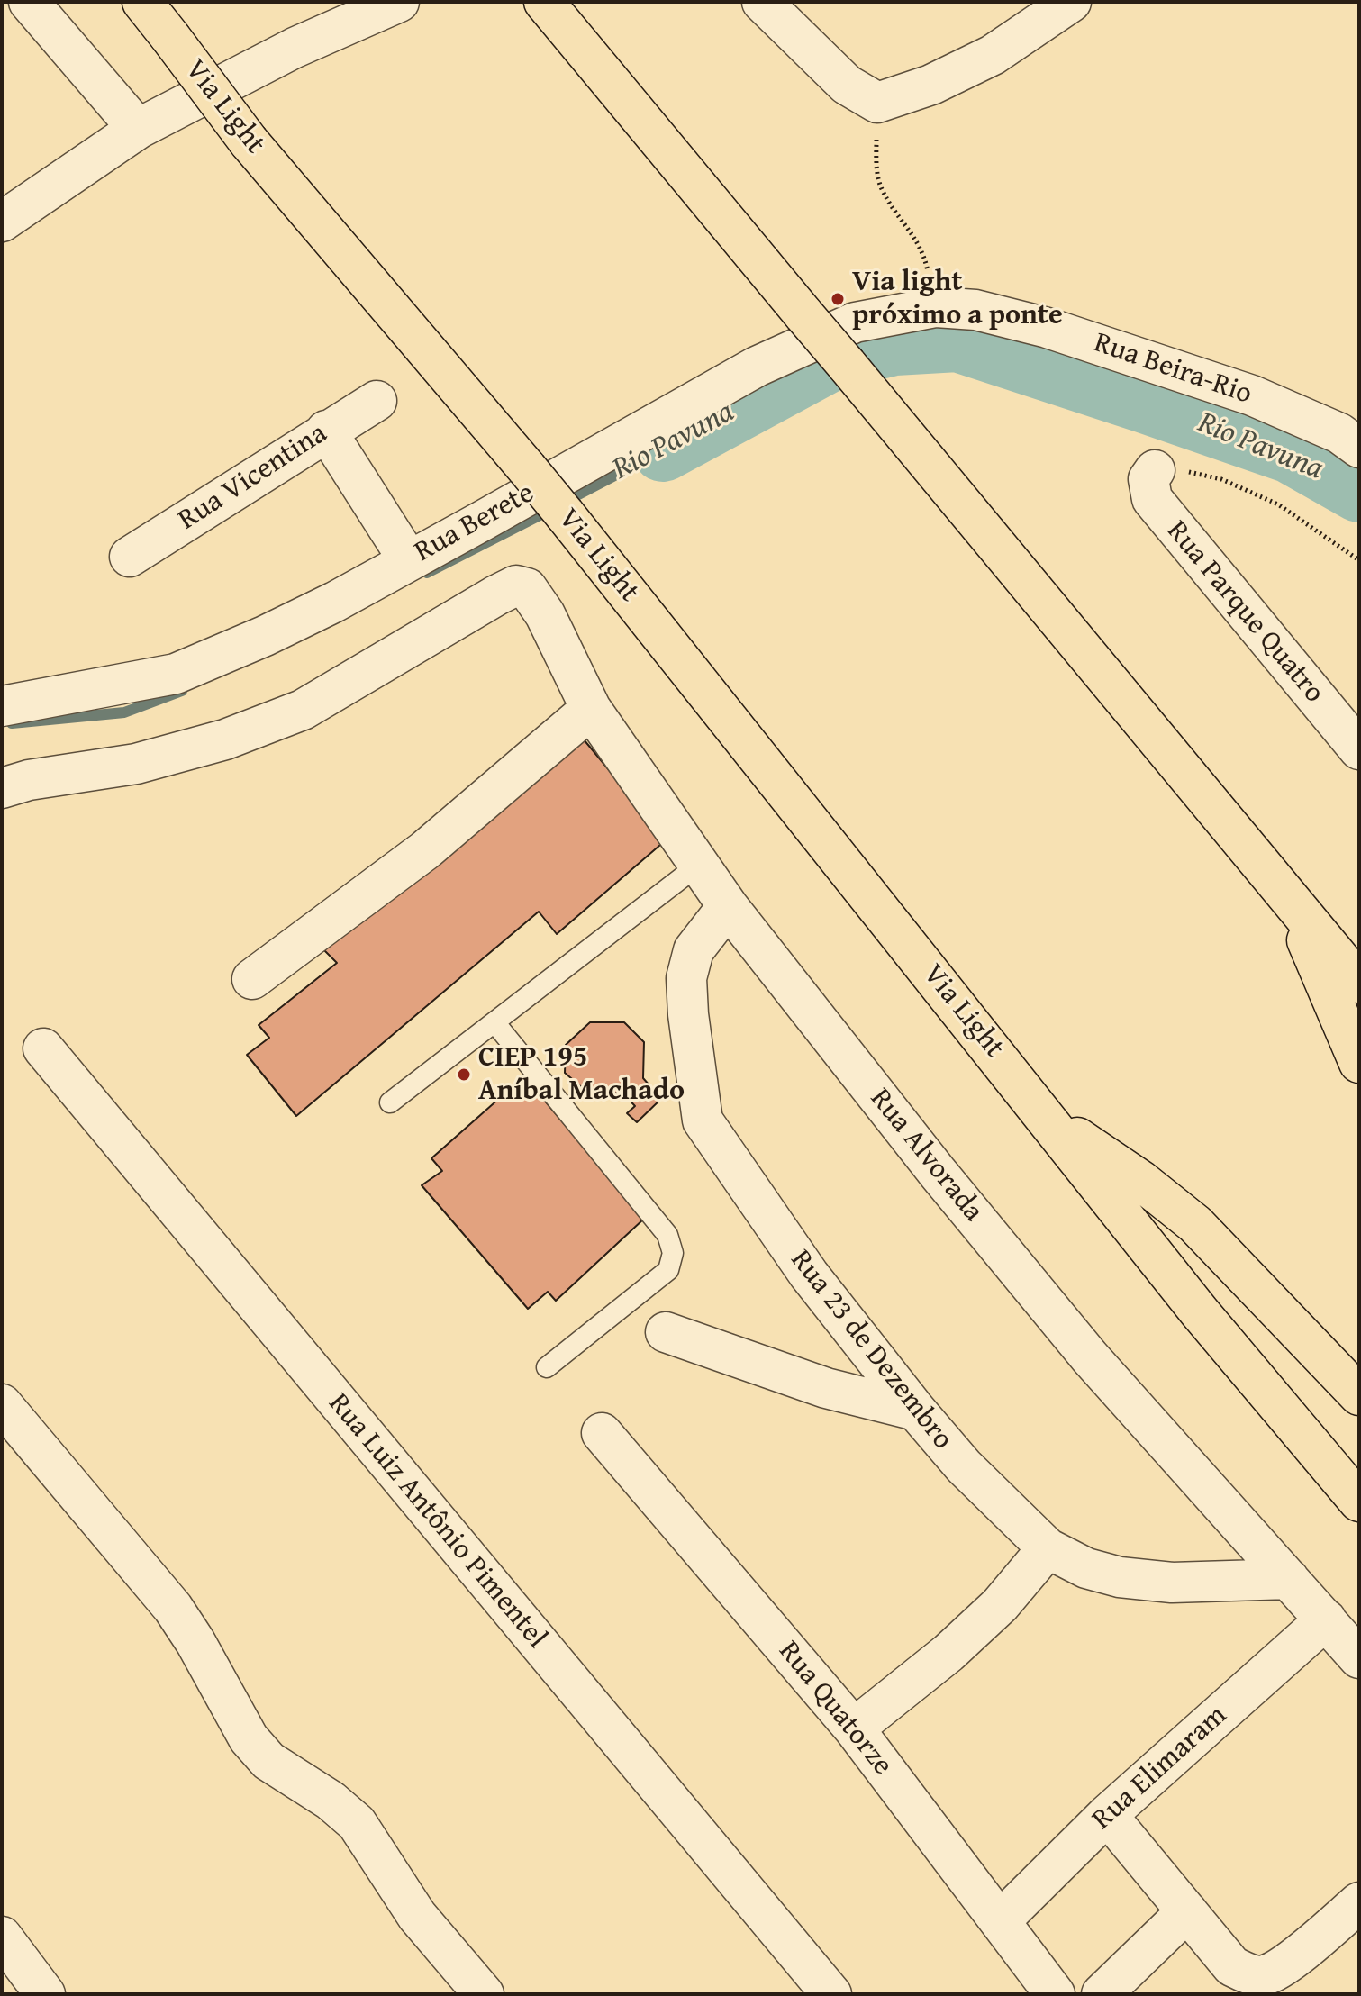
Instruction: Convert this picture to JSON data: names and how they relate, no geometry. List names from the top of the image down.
{
  "streets": {
    "main road": ["Via Light"],
    "street": [
      "Rua Beira-Rio",
      "Rua Vicentina",
      "Rua Berete",
      "Rua Parque Quatro",
      "Rua Alvorada",
      "Rua 23 de Dezembro",
      "Rua Luiz Antônio Pimentel",
      "Rua Quatorze",
      "Rua Elimaram"
    ]
  },
  "crossings": [
    ["Rua Beira-Rio", "Rua Berete"],
    ["Rua Alvorada", "Rua 23 de Dezembro"],
    ["Rua Alvorada", "Rua Elimaram"],
    ["Rua Quatorze", "Rua Elimaram"]
  ],
  "water": ["Rio Pavuna"],
  "places": ["Via light próximo a ponte", "CIEP 195 Aníbal Machado"]
}
